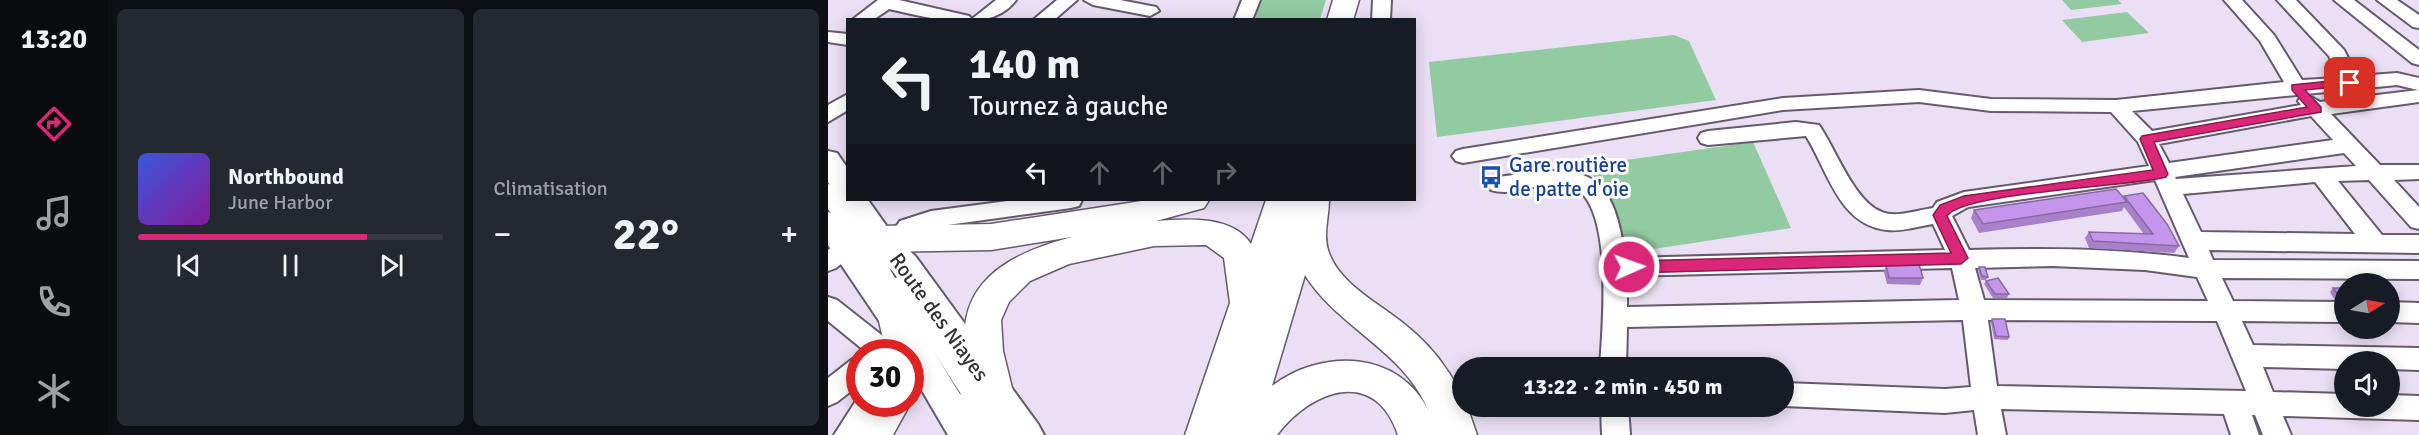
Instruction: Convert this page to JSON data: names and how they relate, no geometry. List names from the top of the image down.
{
  "streets": {
    "main road": ["Route des Niayes"]
  },
  "places": {
    "bus stop": ["Gare routière de patte d'oie"]
  },
  "north": "right",
  "page": {
    "tabs": "13:20",
    "tile": "Climatisation",
    "turn": ["140 m", "Tournez à gauche"],
    "song": ["Northbound", "June Harbor"],
    "heat": ["−", "22°", "+"],
    "limit": "30",
    "trip": "13:22 · 2 min · 450 m"
  }
}
